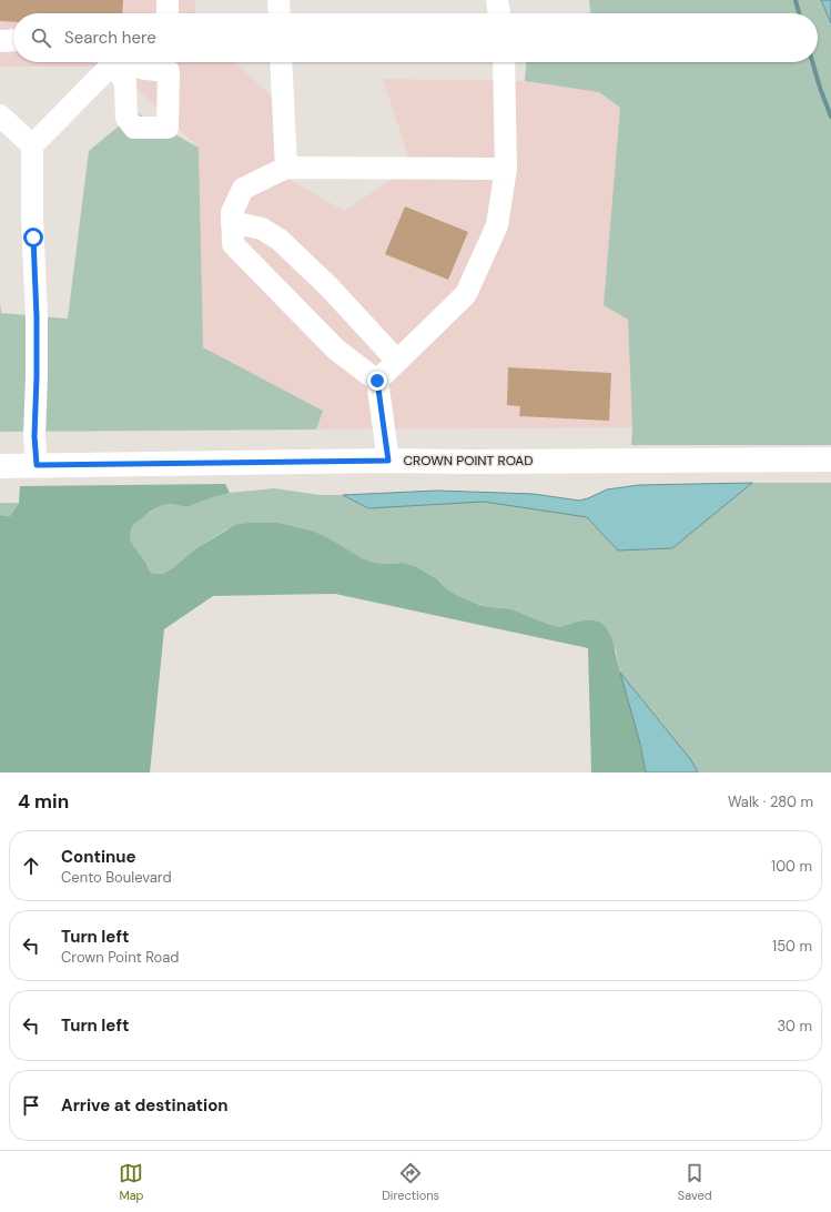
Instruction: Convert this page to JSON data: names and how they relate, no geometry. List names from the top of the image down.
{
  "streets": {
    "main road": ["CROWN POINT ROAD"]
  },
  "page": {
    "search": "Search here",
    "heading": ["4 min", "Walk · 280 m"],
    "list": [
      ["Continue", "Cento Boulevard", "100 m"],
      ["Turn left", "Crown Point Road", "150 m"],
      ["Turn left", "30 m"],
      "Arrive at destination"
    ],
    "nav": ["Map", "Directions", "Saved"]
  }
}
